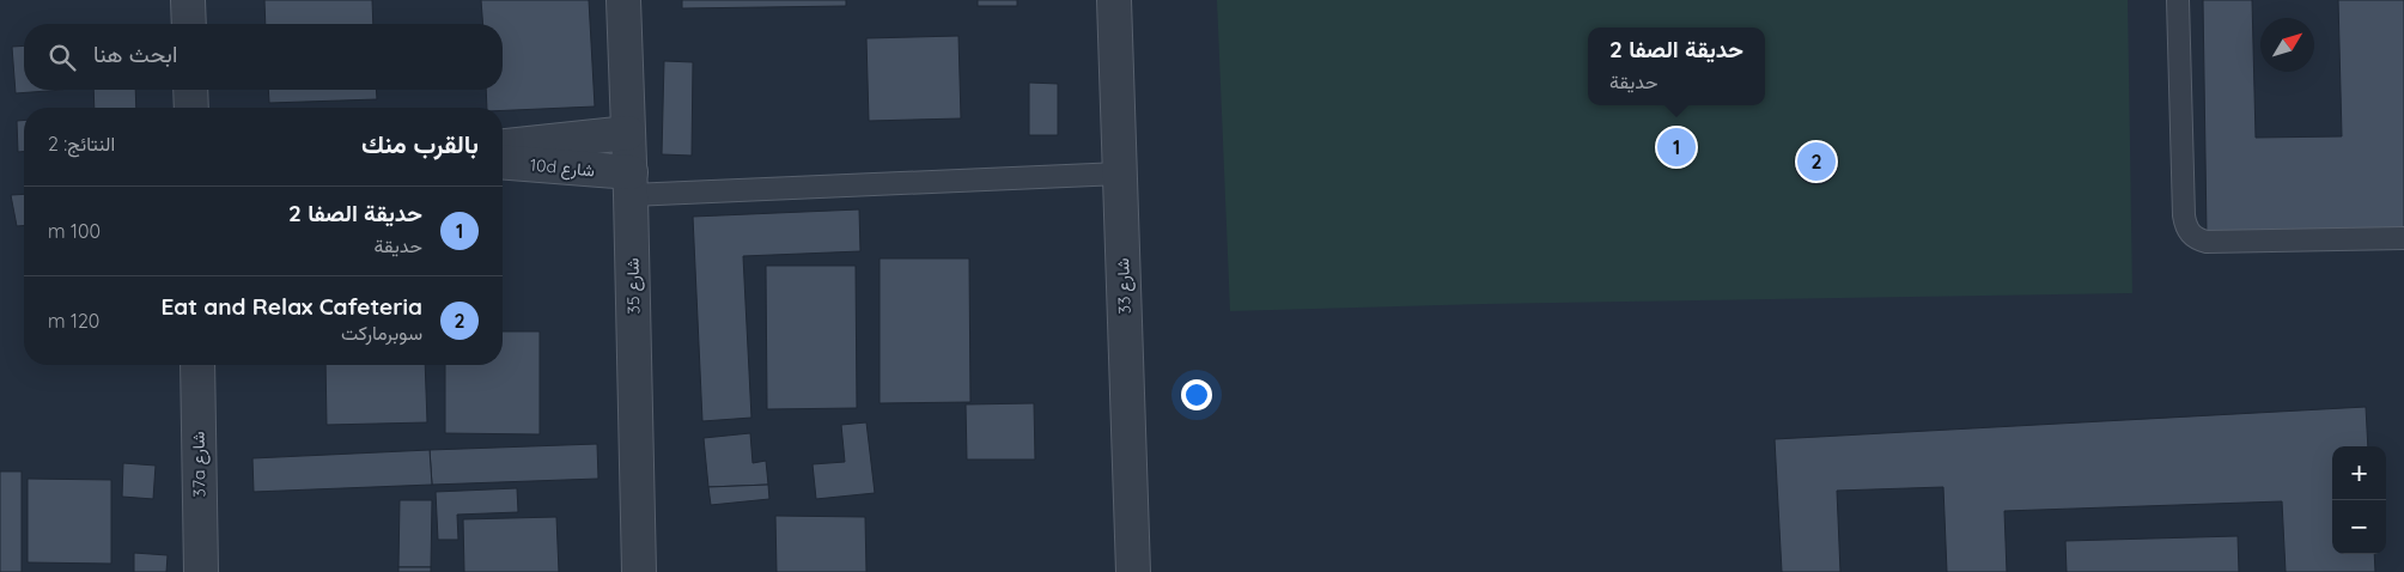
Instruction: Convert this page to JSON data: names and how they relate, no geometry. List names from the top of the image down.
{
  "streets": {
    "street": [
      "10d شارع",
      "شارع 35",
      "شارع 33",
      "37a شارع"
    ]
  },
  "crossings": [
    ["10d شارع", "شارع 35"]
  ],
  "north": "top right",
  "page": {
    "search": "ابحث هنا",
    "popup": ["حديقة الصفا 2", "حديقة"],
    "heading": ["بالقرب منك", "النتائج: 2"],
    "pins": ["1", "2"],
    "list": [
      {
        "mark": "1",
        "name": "حديقة الصفا 2",
        "note": "حديقة",
        "value": "100 m"
      },
      {
        "mark": "2",
        "name": "Eat and Relax Cafeteria",
        "note": "سوبرماركت",
        "value": "120 m"
      }
    ],
    "map_buttons": ["+", "−"]
  }
}
